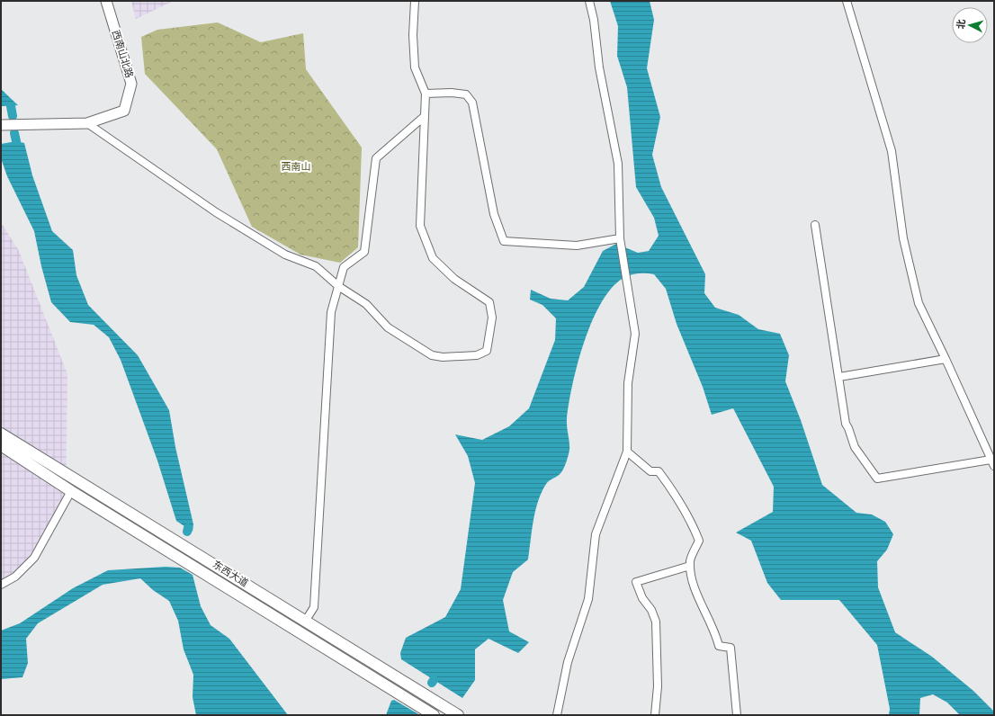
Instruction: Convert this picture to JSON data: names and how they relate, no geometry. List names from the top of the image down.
{
  "streets": {
    "main road": ["东西大道"],
    "street": ["西南山北路"]
  },
  "parks": ["西南山"],
  "north": "left"
}
